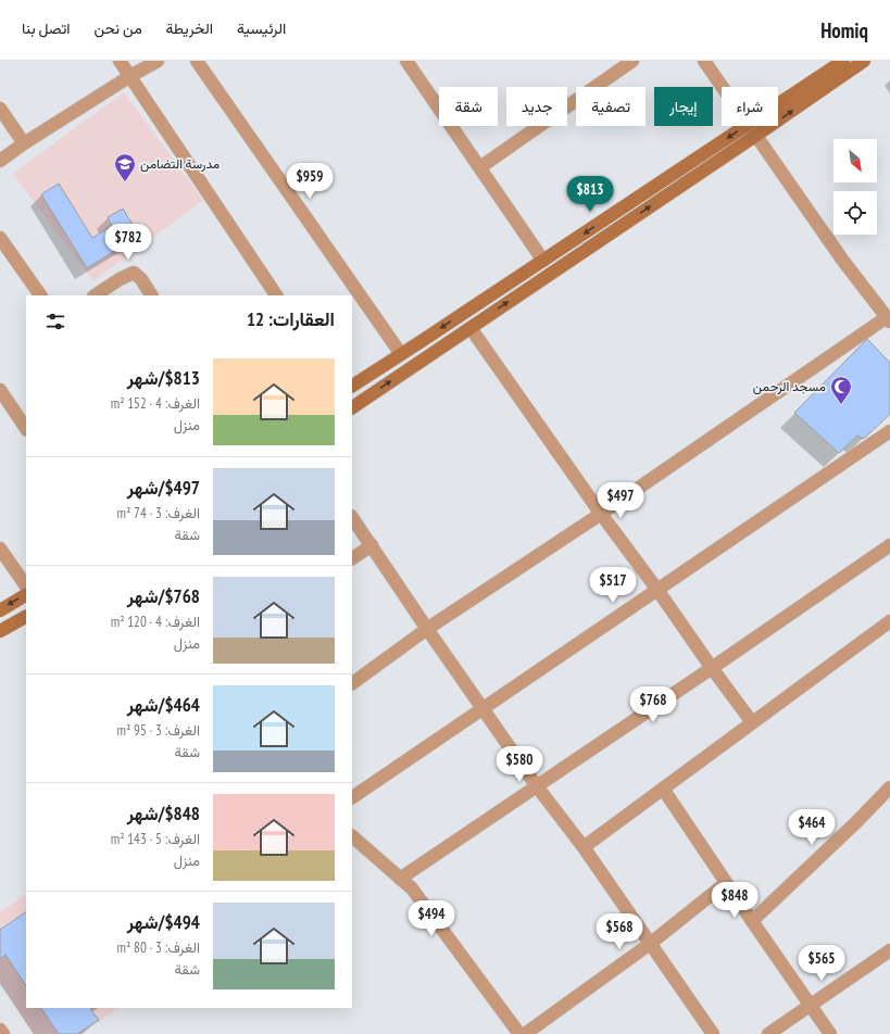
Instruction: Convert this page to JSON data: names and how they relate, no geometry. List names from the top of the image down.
{
  "places": {
    "school or university": ["مدرسة التضامن"],
    "mosque": ["مسجد الرحمن"]
  },
  "north": "bottom right",
  "page": {
    "header": "Homiq",
    "nav": [
      "الرئيسية",
      "الخريطة",
      "من نحن",
      "اتصل بنا"
    ],
    "chip": [
      "شراء",
      "إيجار",
      "تصفية",
      "جديد",
      "شقة"
    ],
    "price": [
      "$959",
      "$813",
      "$782",
      "$497",
      "$517",
      "$768",
      "$580",
      "$464",
      "$848",
      "$494",
      "$568",
      "$565"
    ],
    "heading": "العقارات: 12",
    "list": [
      {
        "name": "$813/شهر",
        "note": "الغرف: 4 · 152 m² · منزل"
      },
      {
        "name": "$497/شهر",
        "note": "الغرف: 3 · 74 m² · شقة"
      },
      {
        "name": "$768/شهر",
        "note": "الغرف: 4 · 120 m² · منزل"
      },
      {
        "name": "$464/شهر",
        "note": "الغرف: 3 · 95 m² · شقة"
      },
      {
        "name": "$848/شهر",
        "note": "الغرف: 5 · 143 m² · منزل"
      },
      {
        "name": "$494/شهر",
        "note": "الغرف: 3 · 80 m² · شقة"
      }
    ]
  }
}
